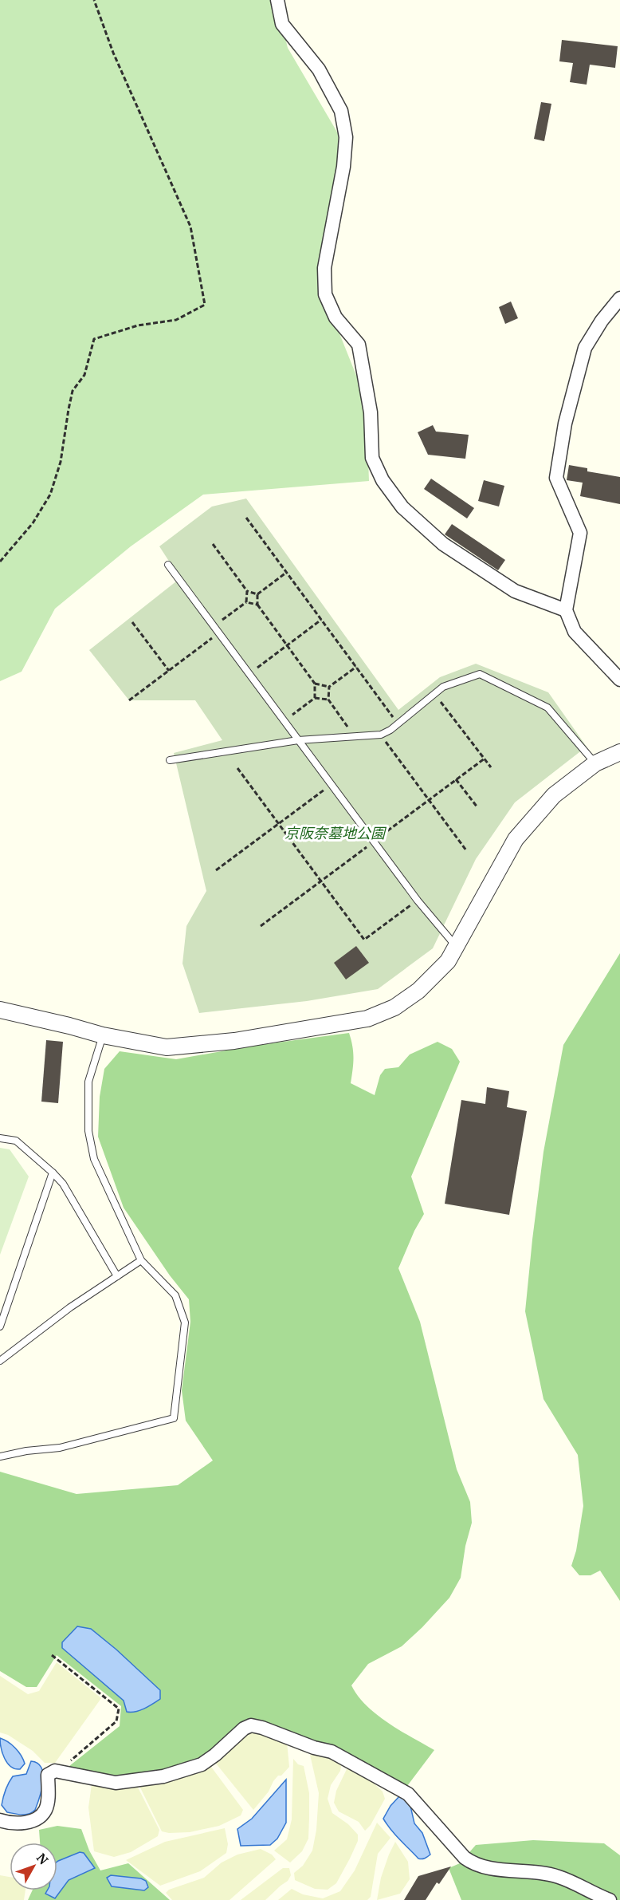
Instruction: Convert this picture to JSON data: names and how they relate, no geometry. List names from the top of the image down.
{
  "parks": ["京阪奈墓地公園"],
  "north": "top right"
}
